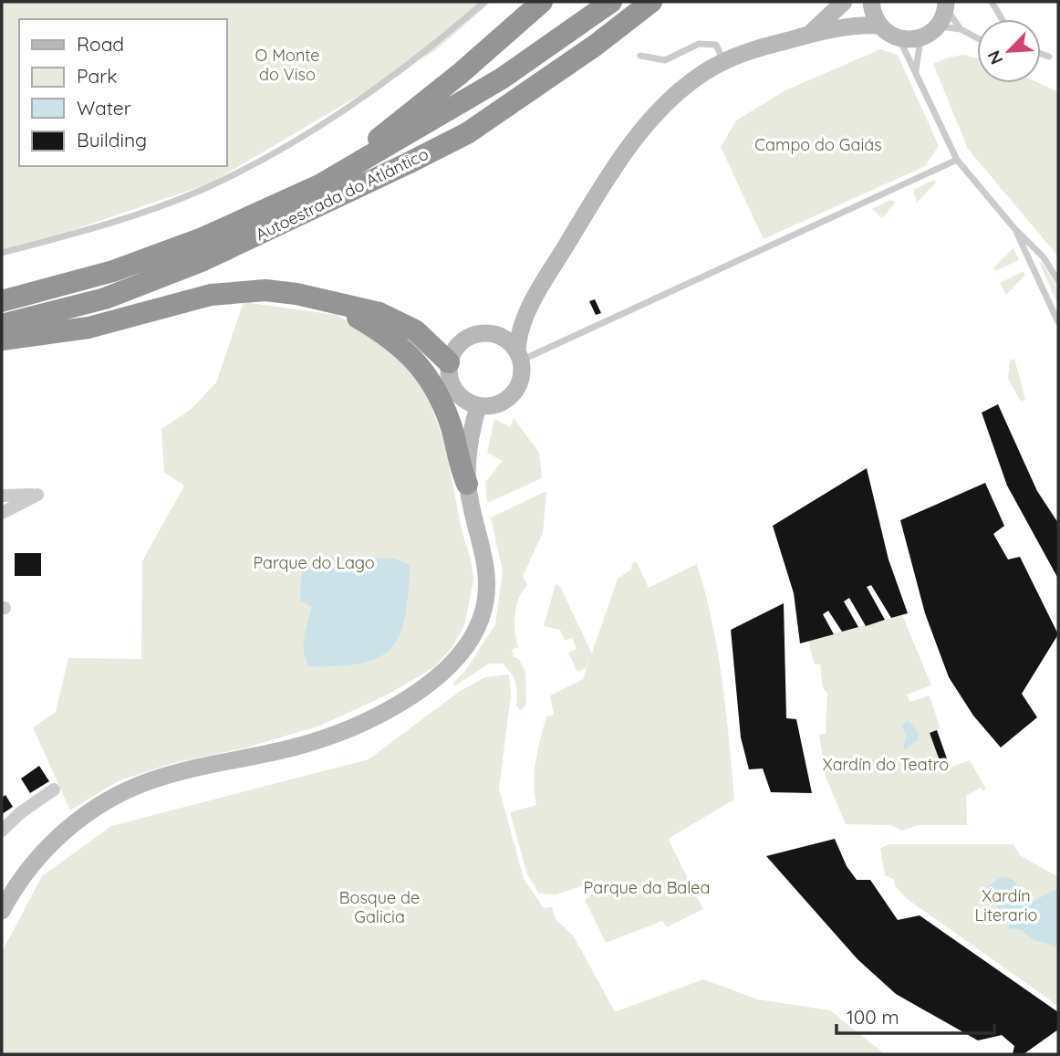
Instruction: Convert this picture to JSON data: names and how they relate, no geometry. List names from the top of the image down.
{
  "streets": {
    "highway": ["Autoestrada do Atlántico"]
  },
  "parks": [
    "O Monte do Viso",
    "Campo do Gaiás",
    "Parque do Lago",
    "Xardín do Teatro",
    "Parque da Balea",
    "Xardín Literario",
    "Bosque de Galicia"
  ],
  "legend": [
    "Road",
    "Park",
    "Water",
    "Building"
  ],
  "scale_bar": "100 m",
  "north": "bottom left"
}
